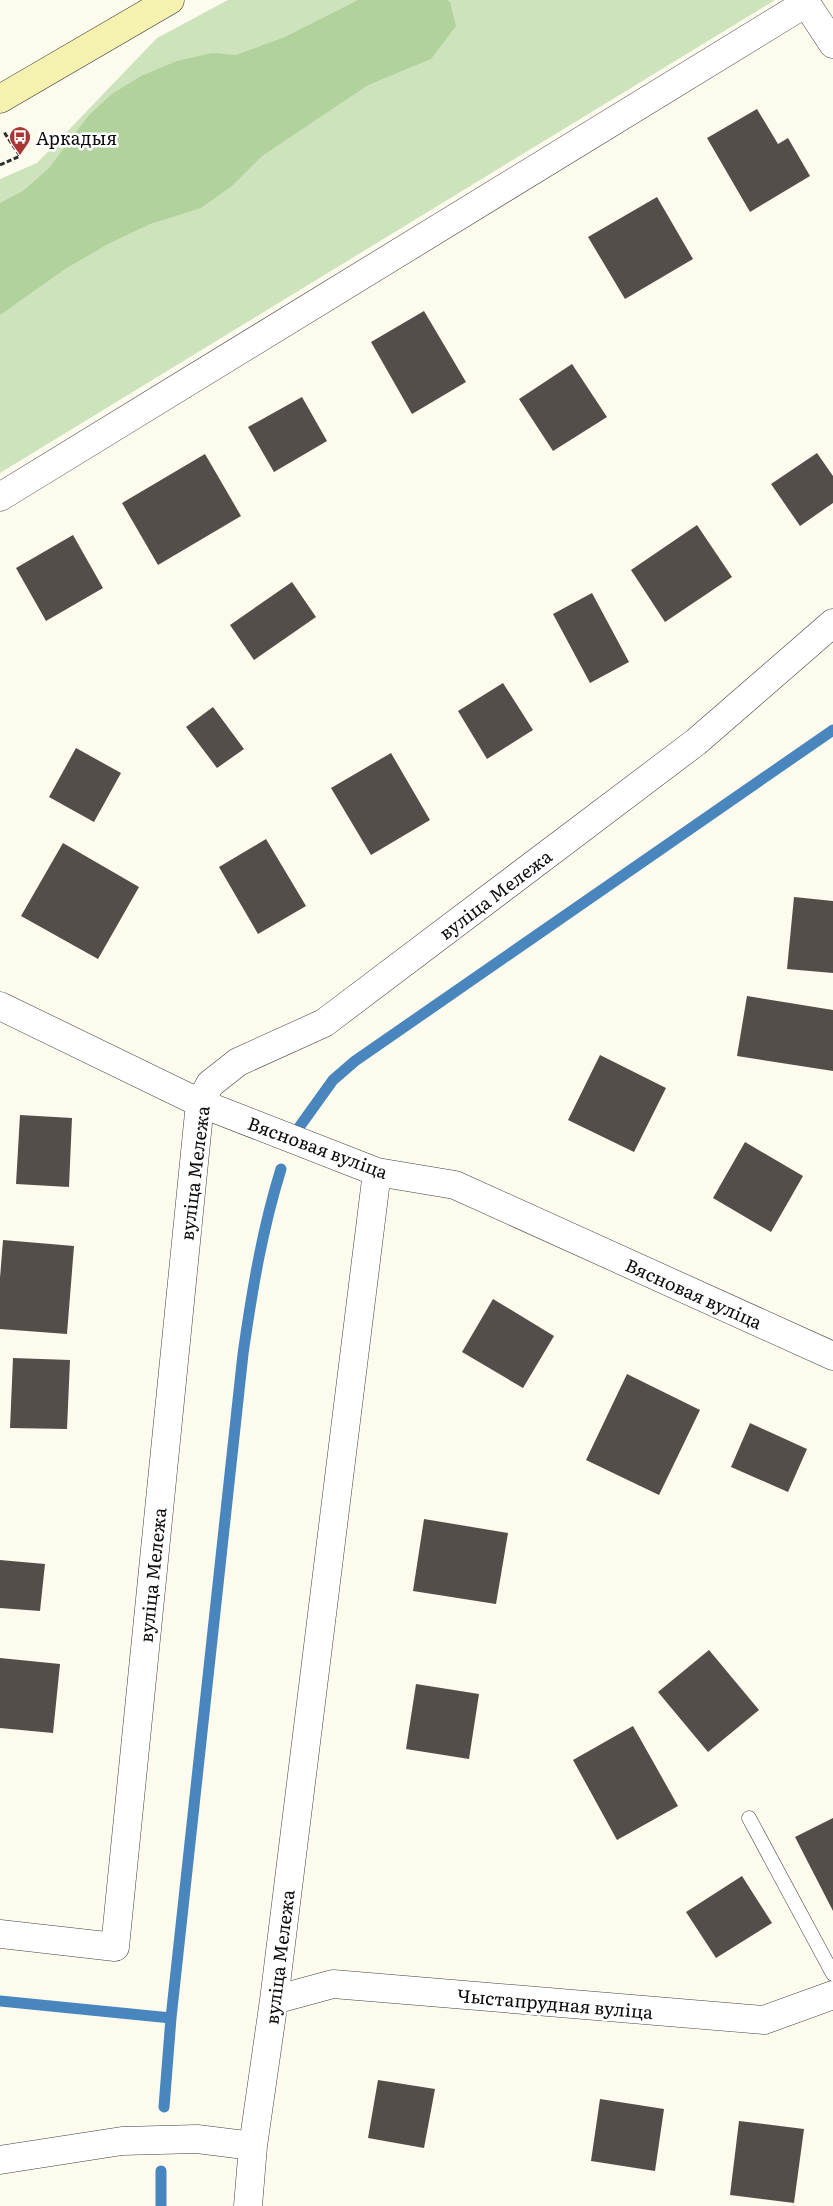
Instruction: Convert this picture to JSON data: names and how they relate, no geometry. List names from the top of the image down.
{
  "streets": {
    "street": ["вуліца Мележа", "Вясновая вуліца", "Чыстапрудная вуліца"]
  },
  "crossings": [
    ["вуліца Мележа", "Вясновая вуліца"],
    ["вуліца Мележа", "Чыстапрудная вуліца"]
  ],
  "places": {
    "bus stop": ["Аркадыя"]
  }
}
